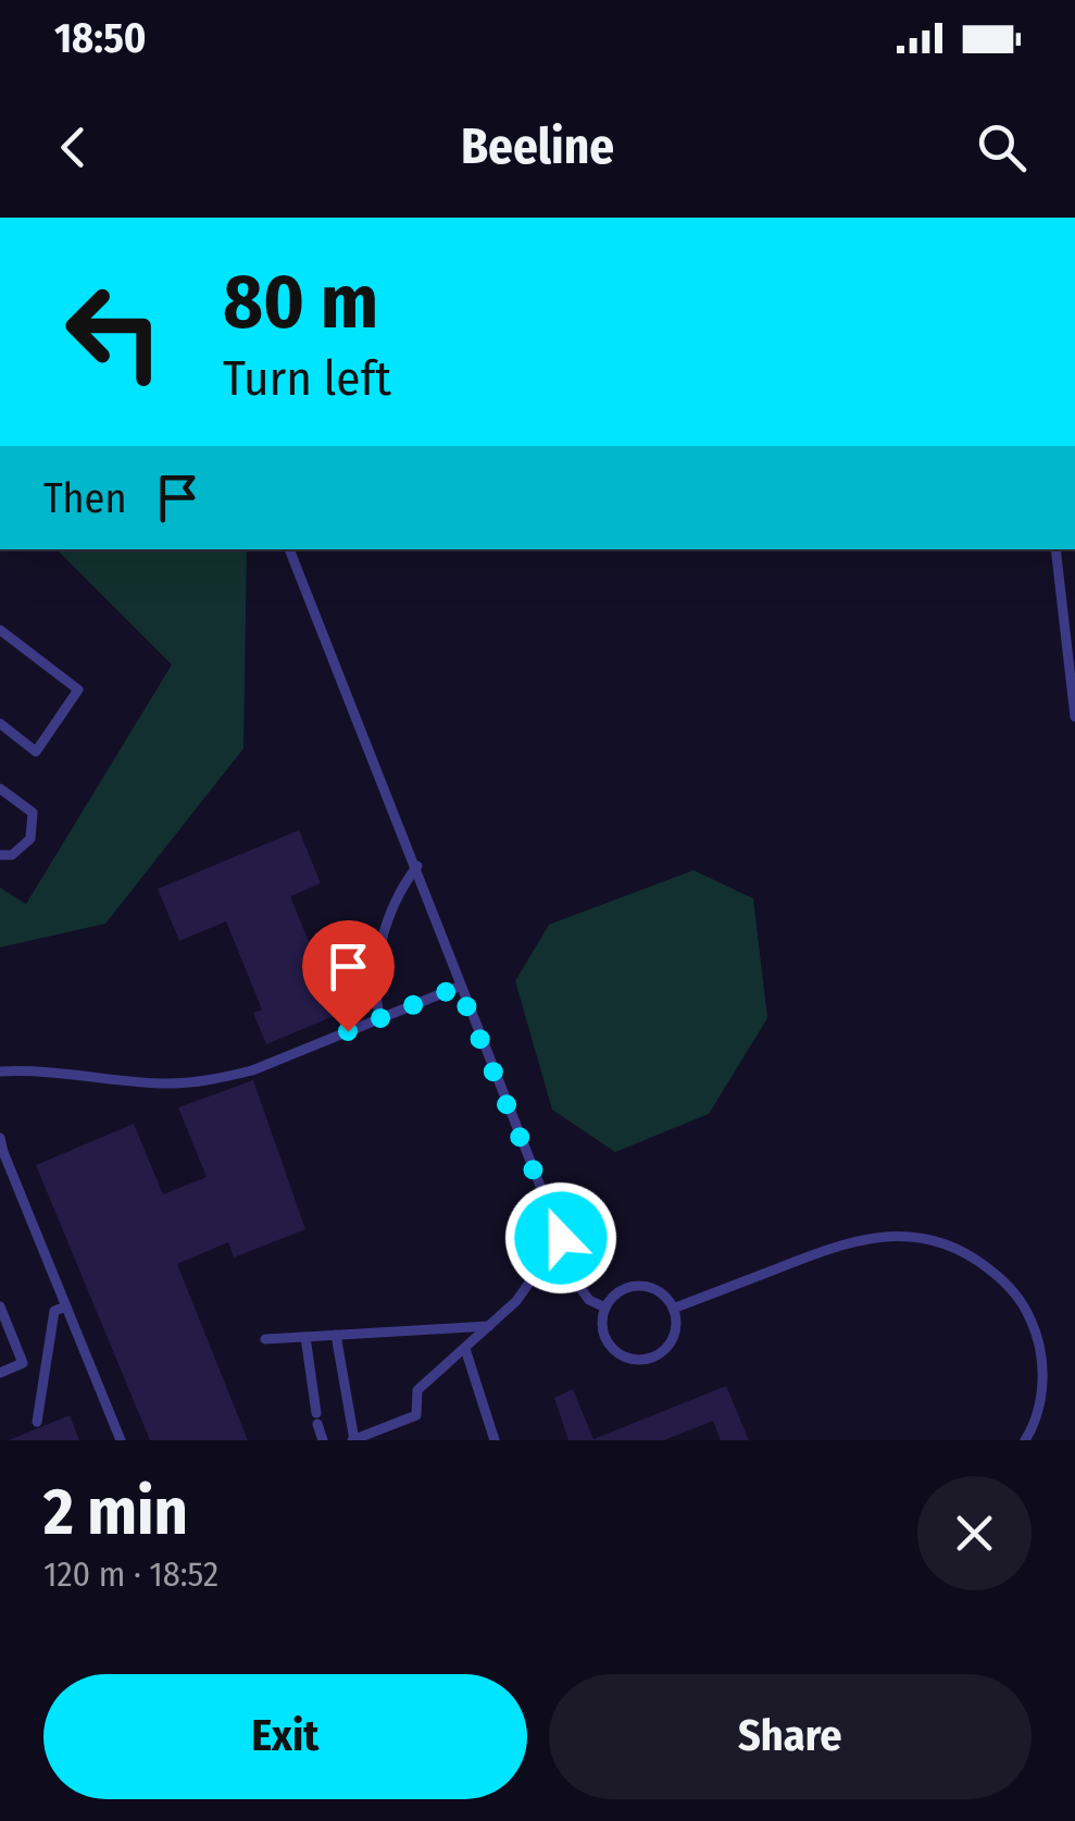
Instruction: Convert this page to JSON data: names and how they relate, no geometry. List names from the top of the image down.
{
  "page": {
    "status": "18:50",
    "header": "Beeline",
    "turn": ["80 m", "Turn left"],
    "then": "Then",
    "heading": ["2 min", "120 m · 18:52"],
    "buttons": ["Exit", "Share"]
  }
}
